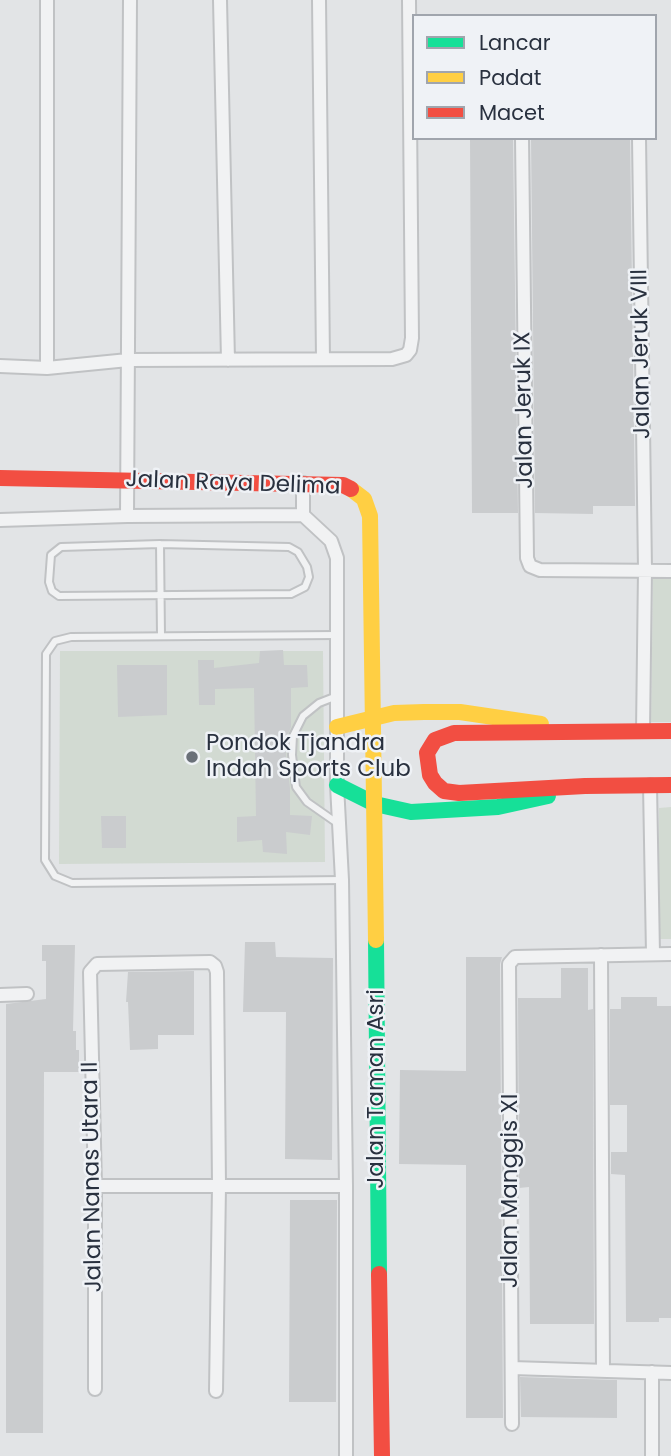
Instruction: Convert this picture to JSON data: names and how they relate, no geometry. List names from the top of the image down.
{
  "streets": {
    "street": [
      "Jalan Jeruk VIII",
      "Jalan Jeruk IX",
      "Jalan Raya Delima",
      "Jalan Taman Asri",
      "Jalan Nanas Utara II",
      "Jalan Manggis XI"
    ]
  },
  "crossings": [
    ["Jalan Jeruk VIII", "Jalan Jeruk IX"],
    ["Jalan Raya Delima", "Jalan Taman Asri"]
  ],
  "places": ["Pondok Tjandra Indah Sports Club"],
  "legend": ["Lancar", "Padat", "Macet"]
}
